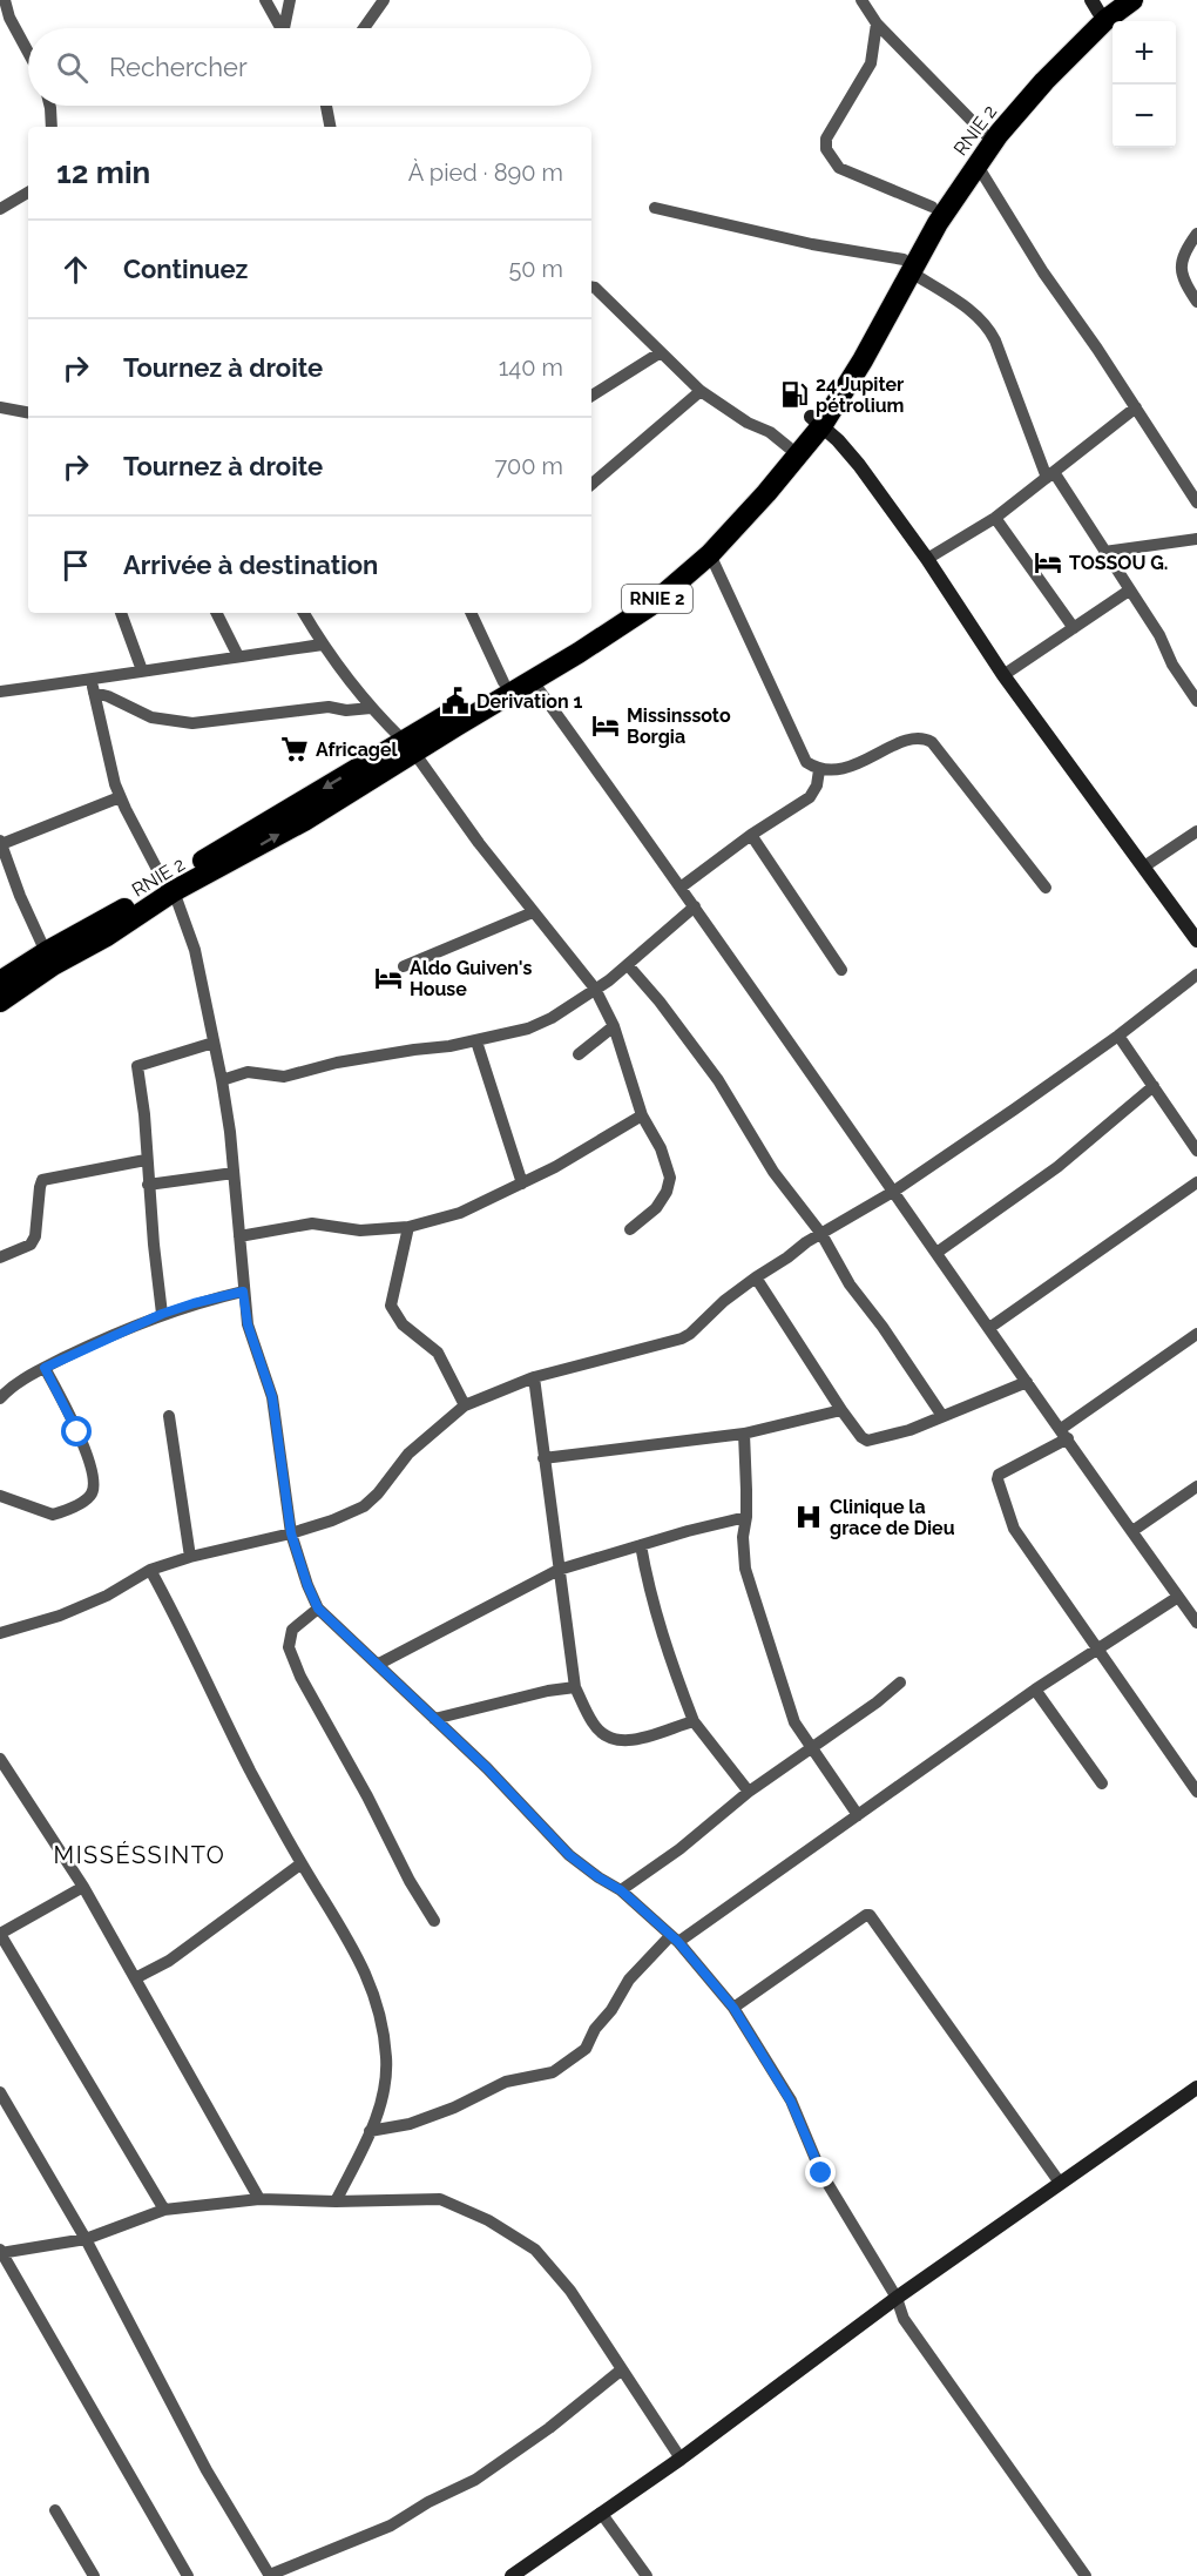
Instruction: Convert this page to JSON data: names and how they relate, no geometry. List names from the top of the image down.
{
  "streets": {
    "highway": ["RNIE 2"]
  },
  "districts": ["MISSÉSSINTO"],
  "places": {
    "fuel station": ["24 Jupiter pétrolium"],
    "hotel": ["TOSSOU G.", "Missinssoto Borgia", "Aldo Guiven's House"],
    "public building": ["Derivation 1"],
    "supermarket": ["Africagel"],
    "hospital": ["Clinique la grace de Dieu"]
  },
  "page": {
    "map_buttons": ["+", "−"],
    "search": "Rechercher",
    "heading": ["12 min", "À pied · 890 m"],
    "list": [
      ["Continuez", "50 m"],
      ["Tournez à droite", "140 m"],
      ["Tournez à droite", "700 m"],
      "Arrivée à destination"
    ]
  }
}
